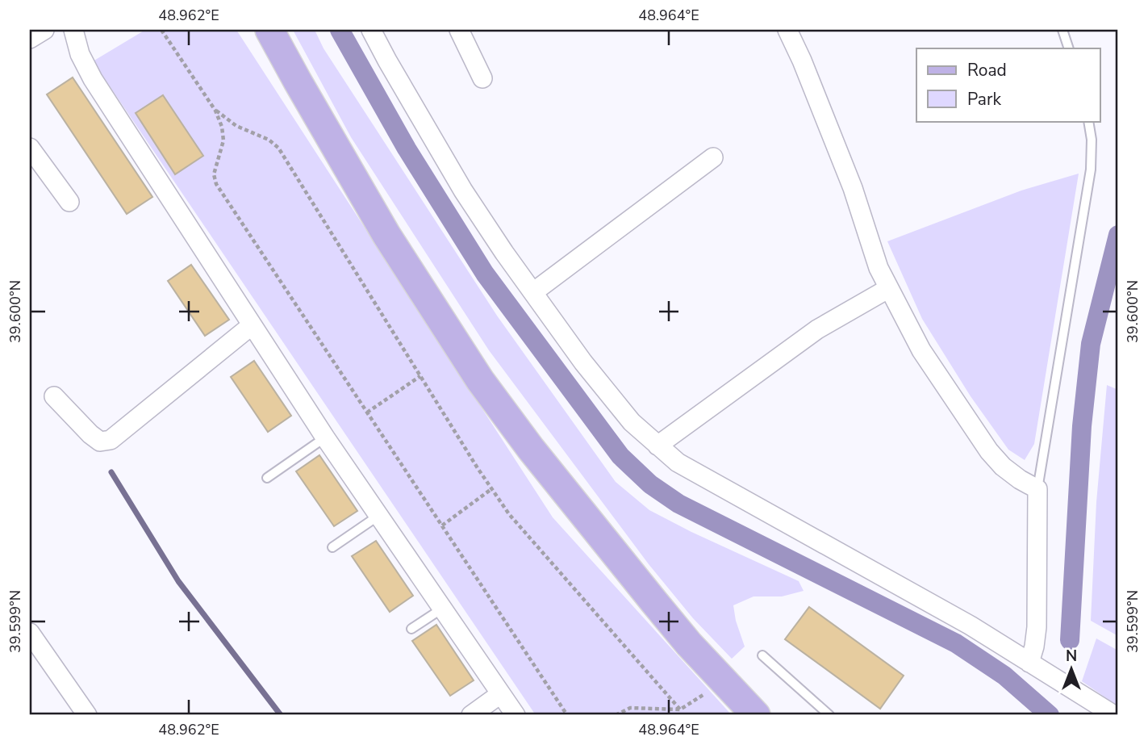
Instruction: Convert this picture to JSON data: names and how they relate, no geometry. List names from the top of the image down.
{
  "legend": ["Road", "Park"],
  "north": "top",
  "coordinates": [
    "48.962°E",
    "48.964°E",
    "39.600°N",
    "39.599°N"
  ]
}
